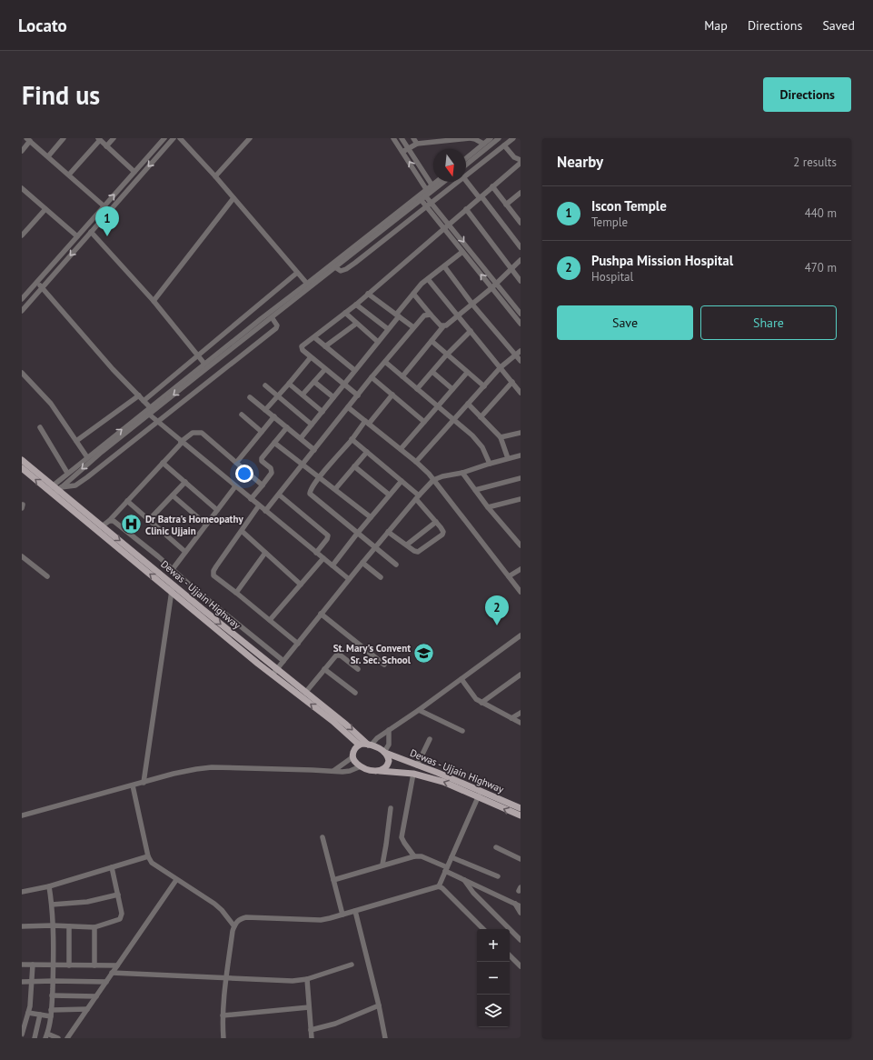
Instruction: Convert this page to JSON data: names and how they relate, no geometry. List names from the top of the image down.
{
  "streets": {
    "main road": ["Dewas - Ujjain Highway"]
  },
  "places": {
    "hospital": ["Dr Batra's Homeopathy Clinic Ujjain"],
    "school or university": ["St. Mary's Convent Sr. Sec. School"]
  },
  "north": "bottom",
  "page": {
    "header": "Locato",
    "nav": ["Map", "Directions", "Saved"],
    "buttons": [
      "Directions",
      ["Save", "Share"]
    ],
    "title": "Find us",
    "heading": ["Nearby", "2 results"],
    "list": [
      {
        "mark": "1",
        "name": "Iscon Temple",
        "note": "Temple",
        "value": "440 m"
      },
      {
        "mark": "2",
        "name": "Pushpa Mission Hospital",
        "note": "Hospital",
        "value": "470 m"
      }
    ],
    "pins": ["1", "2"],
    "map_buttons": ["+", "−"]
  }
}
